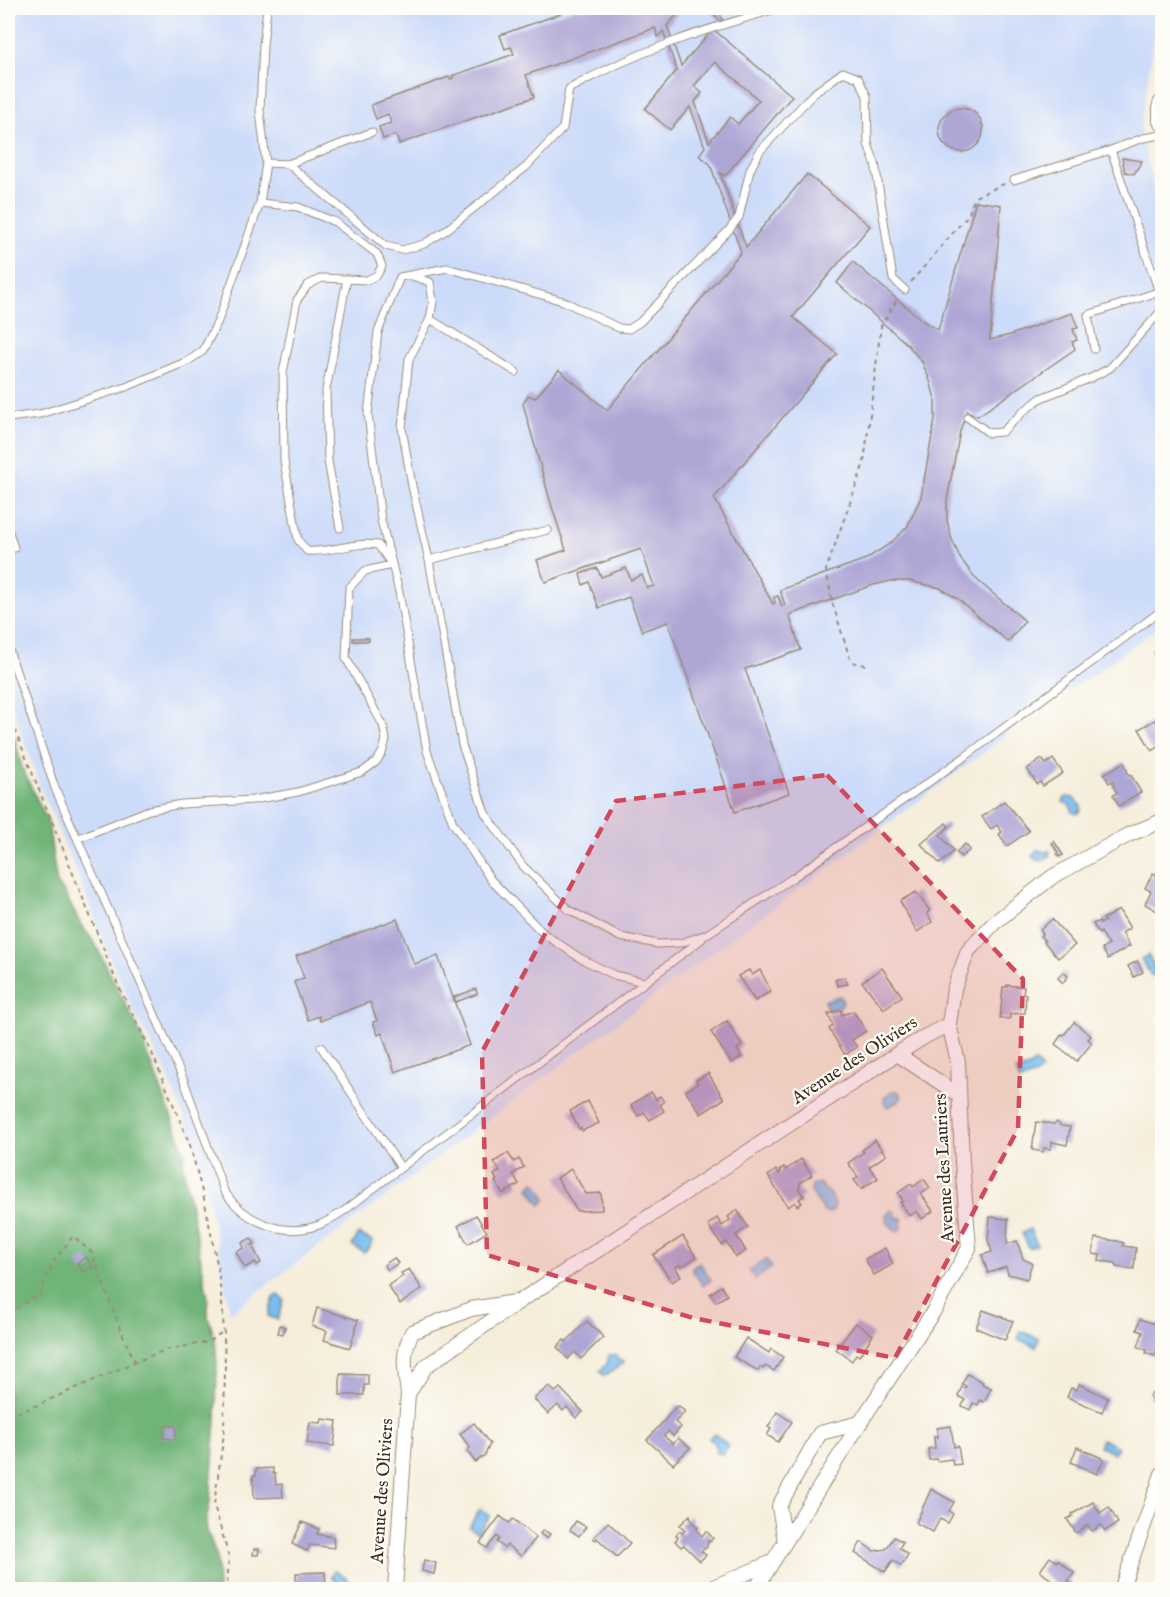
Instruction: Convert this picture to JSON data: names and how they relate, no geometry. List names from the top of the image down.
{
  "streets": {
    "street": ["Avenue des Oliviers", "Avenue des Lauriers"]
  },
  "crossings": [
    ["Avenue des Oliviers", "Avenue des Lauriers"]
  ]
}
